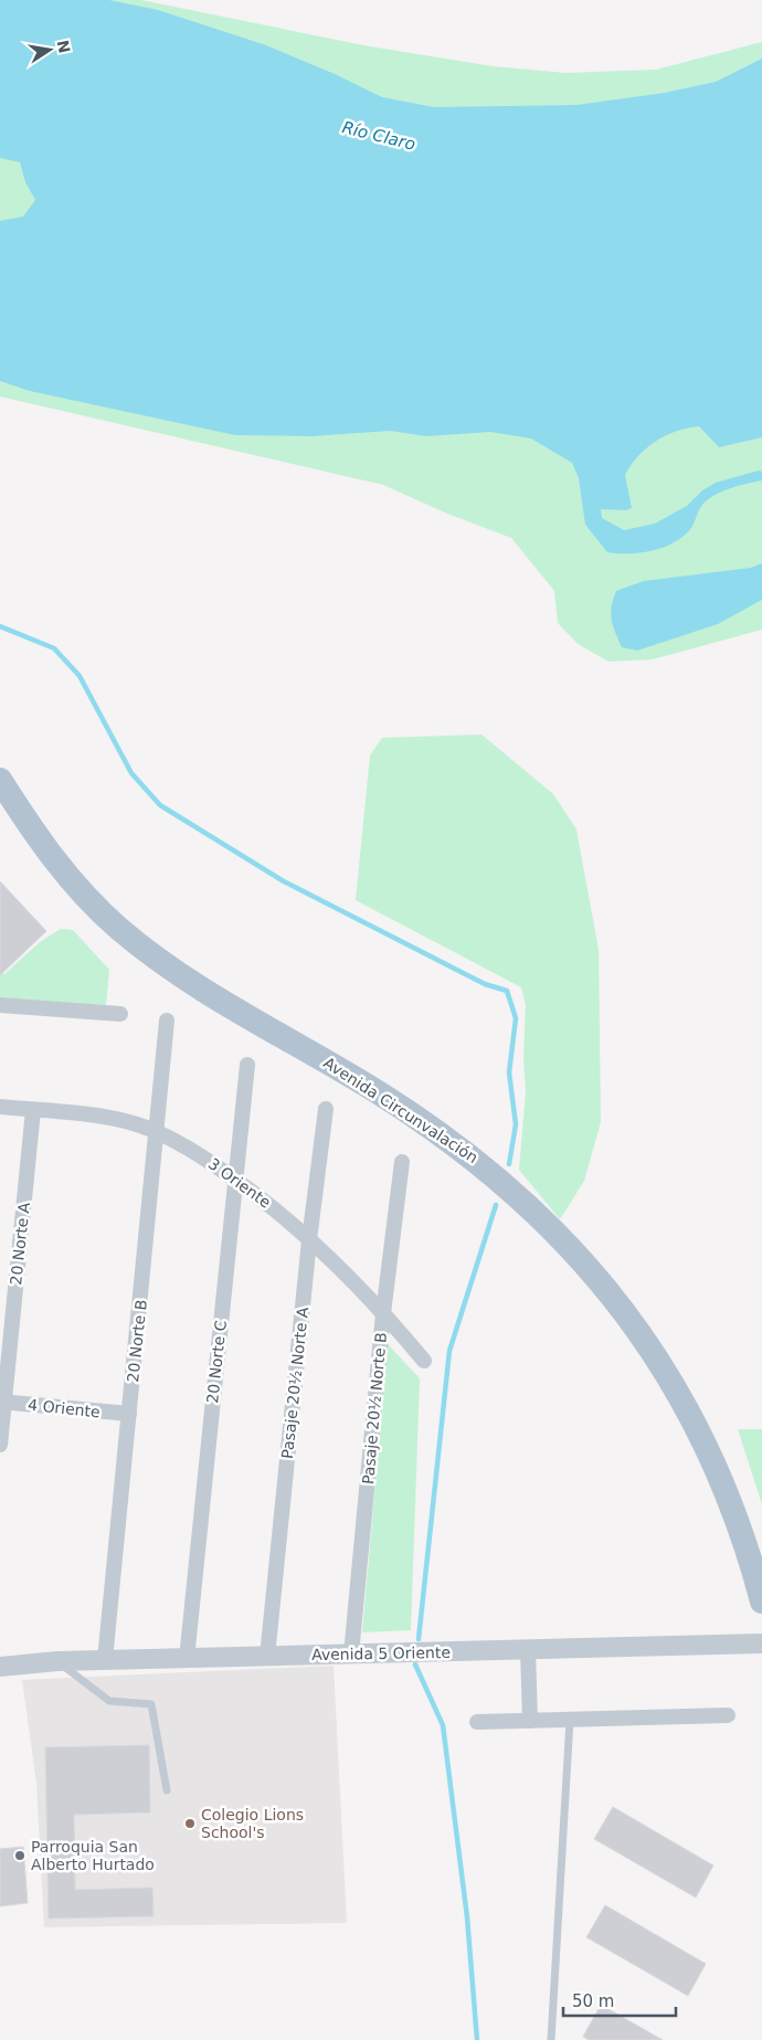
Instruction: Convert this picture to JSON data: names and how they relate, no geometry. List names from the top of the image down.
{
  "streets": {
    "main road": ["Avenida Circunvalación"],
    "street": [
      "3 Oriente",
      "20 Norte A",
      "20 Norte B",
      "20 Norte C",
      "Pasaje 20½ Norte A",
      "4 Oriente",
      "Pasaje 20½ Norte B",
      "Avenida 5 Oriente"
    ]
  },
  "crossings": [
    ["3 Oriente", "20 Norte A"],
    ["3 Oriente", "20 Norte B"],
    ["3 Oriente", "20 Norte C"],
    ["3 Oriente", "Pasaje 20½ Norte A"],
    ["3 Oriente", "Pasaje 20½ Norte B"],
    ["20 Norte A", "4 Oriente"],
    ["20 Norte B", "4 Oriente"],
    ["20 Norte B", "Avenida 5 Oriente"],
    ["20 Norte C", "Avenida 5 Oriente"],
    ["Pasaje 20½ Norte A", "Avenida 5 Oriente"],
    ["Pasaje 20½ Norte B", "Avenida 5 Oriente"]
  ],
  "water": ["Río Claro"],
  "places": ["Colegio Lions School's", "Parroquia San Alberto Hurtado"],
  "scale_bar": "50 m",
  "north": "right"
}
